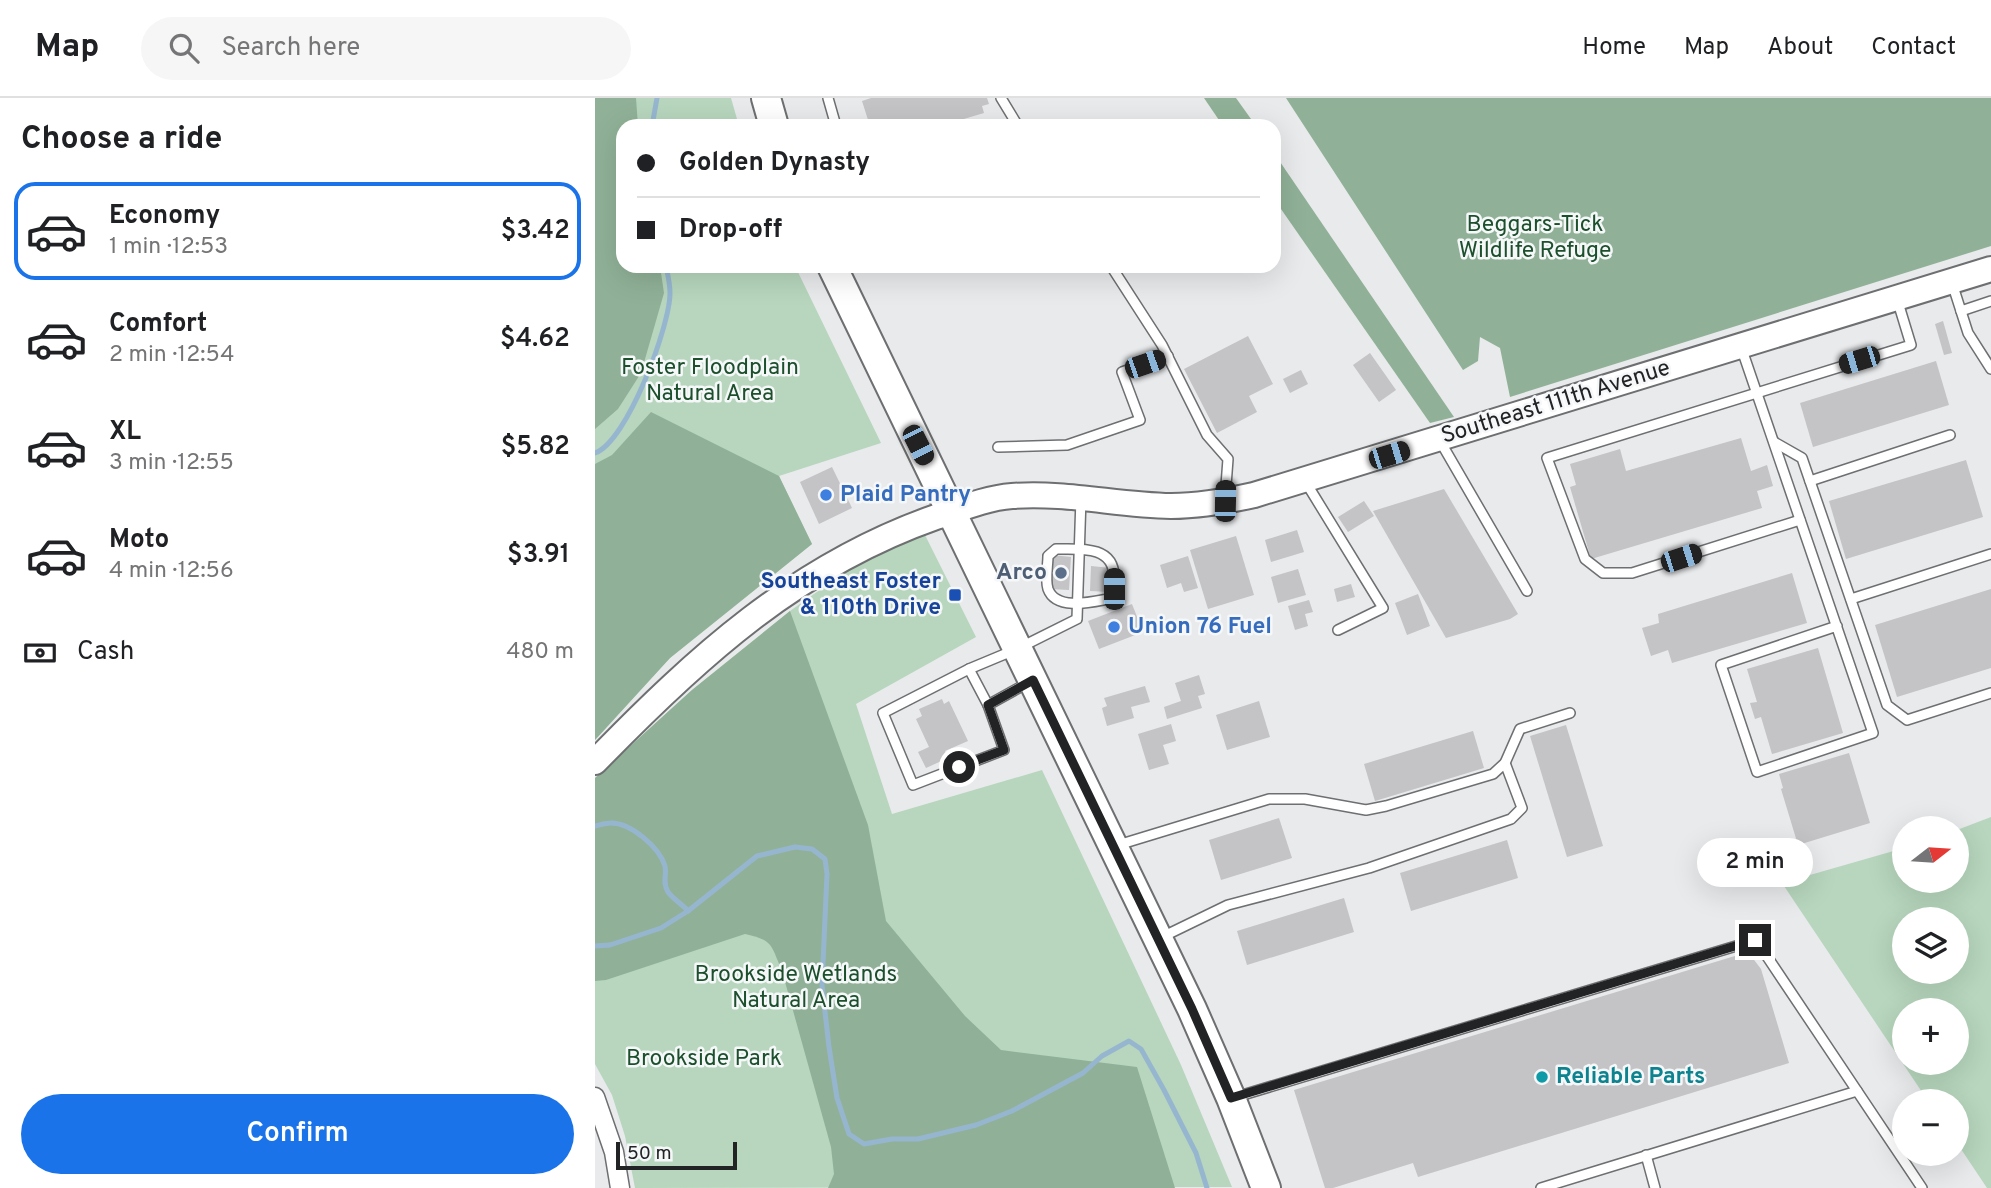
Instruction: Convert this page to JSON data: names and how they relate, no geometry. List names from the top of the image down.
{
  "streets": {
    "street": ["Southeast 111th Avenue"]
  },
  "parks": [
    "Beggars-Tick Wildlife Refuge",
    "Foster Floodplain Natural Area",
    "Brookside Wetlands Natural Area",
    "Brookside Park"
  ],
  "places": {
    "other": [
      "Plaid Pantry",
      "Arco",
      "Union 76 Fuel",
      "Reliable Parts"
    ],
    "transit": ["Southeast Foster & 110th Drive"]
  },
  "scale_bar": "50 m",
  "north": "right",
  "page": {
    "header": "Map",
    "search": "Search here",
    "nav": [
      "Home",
      "Map",
      "About",
      "Contact"
    ],
    "heading": "Choose a ride",
    "banner": ["Golden Dynasty", "Drop-off"],
    "list": [
      {
        "name": "Economy",
        "note": "1 min · 12:53",
        "value": "$3.42"
      },
      {
        "name": "Comfort",
        "note": "2 min · 12:54",
        "value": "$4.62"
      },
      {
        "name": "XL",
        "note": "3 min · 12:55",
        "value": "$5.82"
      },
      {
        "name": "Moto",
        "note": "4 min · 12:56",
        "value": "$3.91"
      }
    ],
    "pay": ["Cash", "480 m"],
    "map_buttons": ["+", "−"],
    "bubble": "2 min",
    "buttons": "Confirm",
    "scale": "50 m"
  }
}
